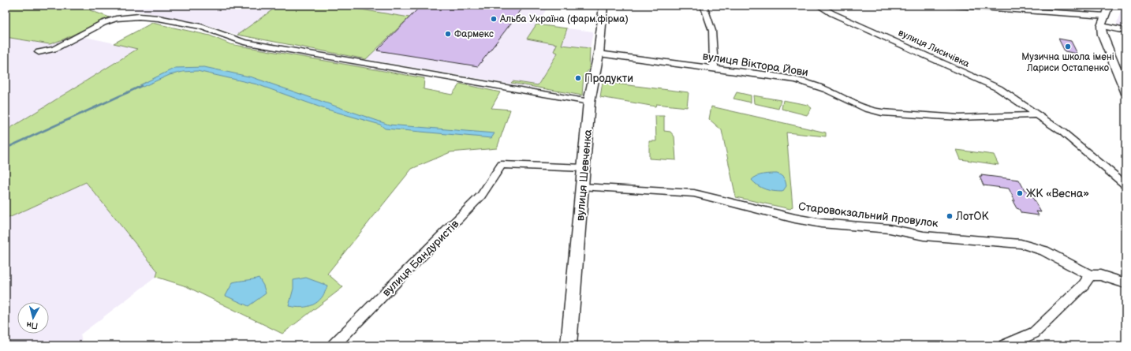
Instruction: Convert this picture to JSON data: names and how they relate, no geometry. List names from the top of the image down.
{
  "streets": {
    "main road": ["вулиця Шевченка"],
    "street": [
      "вулиця Лисичівка",
      "вулиця Віктора Йови",
      "Старовокзальний провулок",
      "вулиця Бандуристів"
    ]
  },
  "crossings": [
    ["вулиця Лисичівка", "вулиця Віктора Йови"],
    ["вулиця Віктора Йови", "вулиця Шевченка"],
    ["вулиця Шевченка", "Старовокзальний провулок"],
    ["вулиця Шевченка", "вулиця Бандуристів"]
  ],
  "places": [
    "Альба Україна (фарм.фірма)",
    "Фармекс",
    "Музична школа імені Лариси Остапенко",
    "Продукти",
    "ЖК «Весна»",
    "ЛотОК"
  ],
  "north": "bottom"
}
